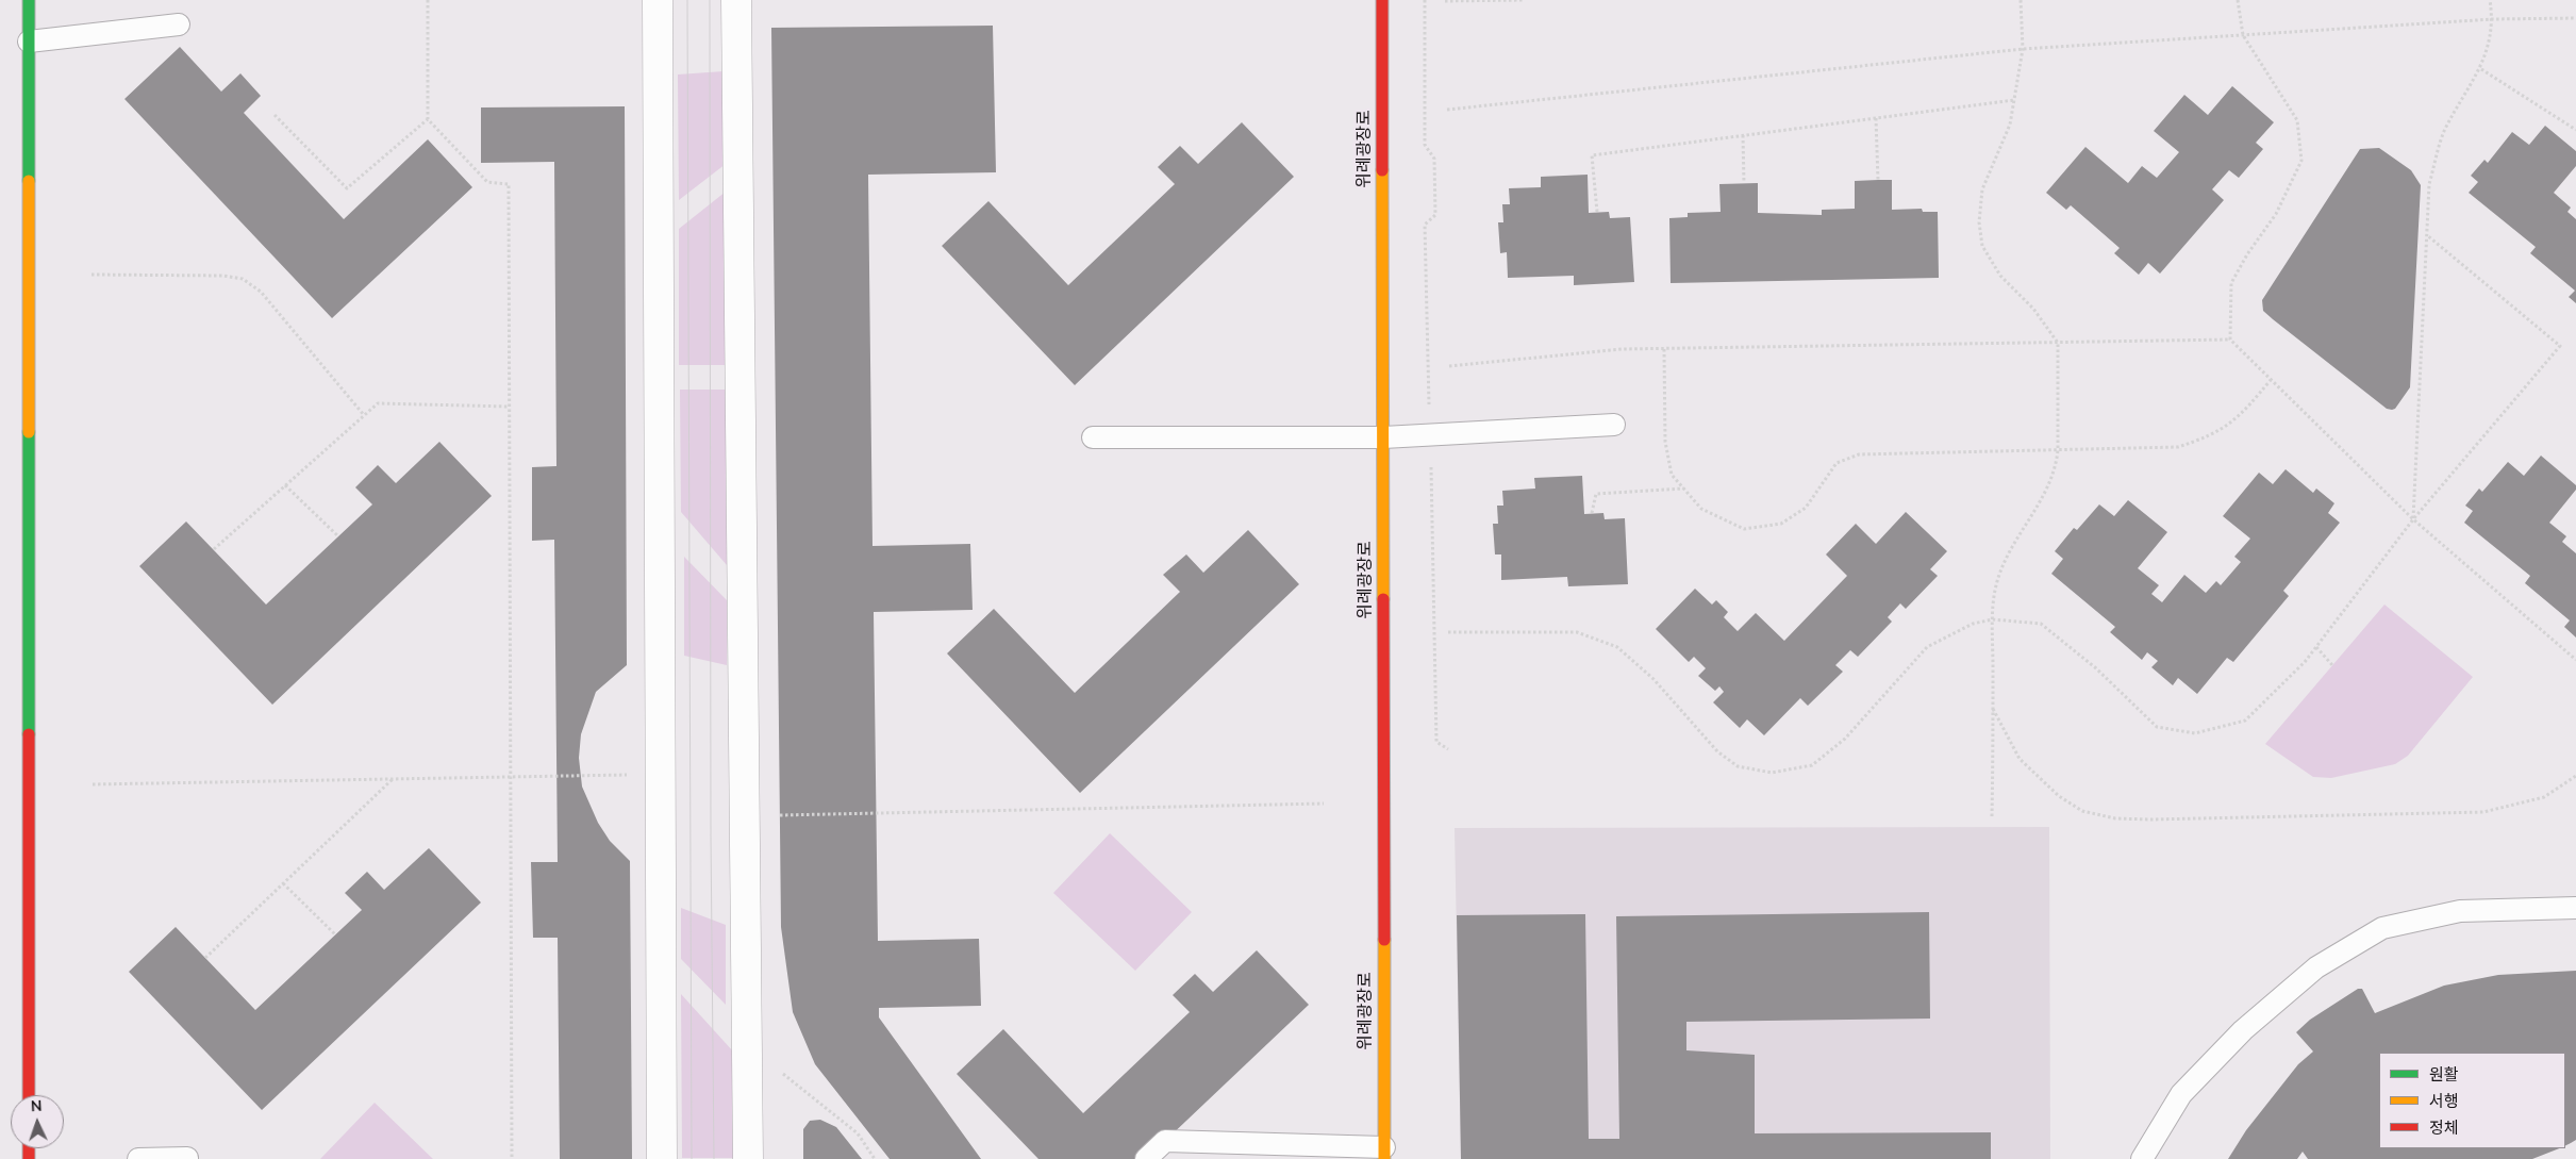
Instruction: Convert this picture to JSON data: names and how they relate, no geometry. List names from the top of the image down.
{
  "streets": {
    "street": ["위례광장로"]
  },
  "legend": ["원활", "서행", "정체"],
  "north": "top"
}
